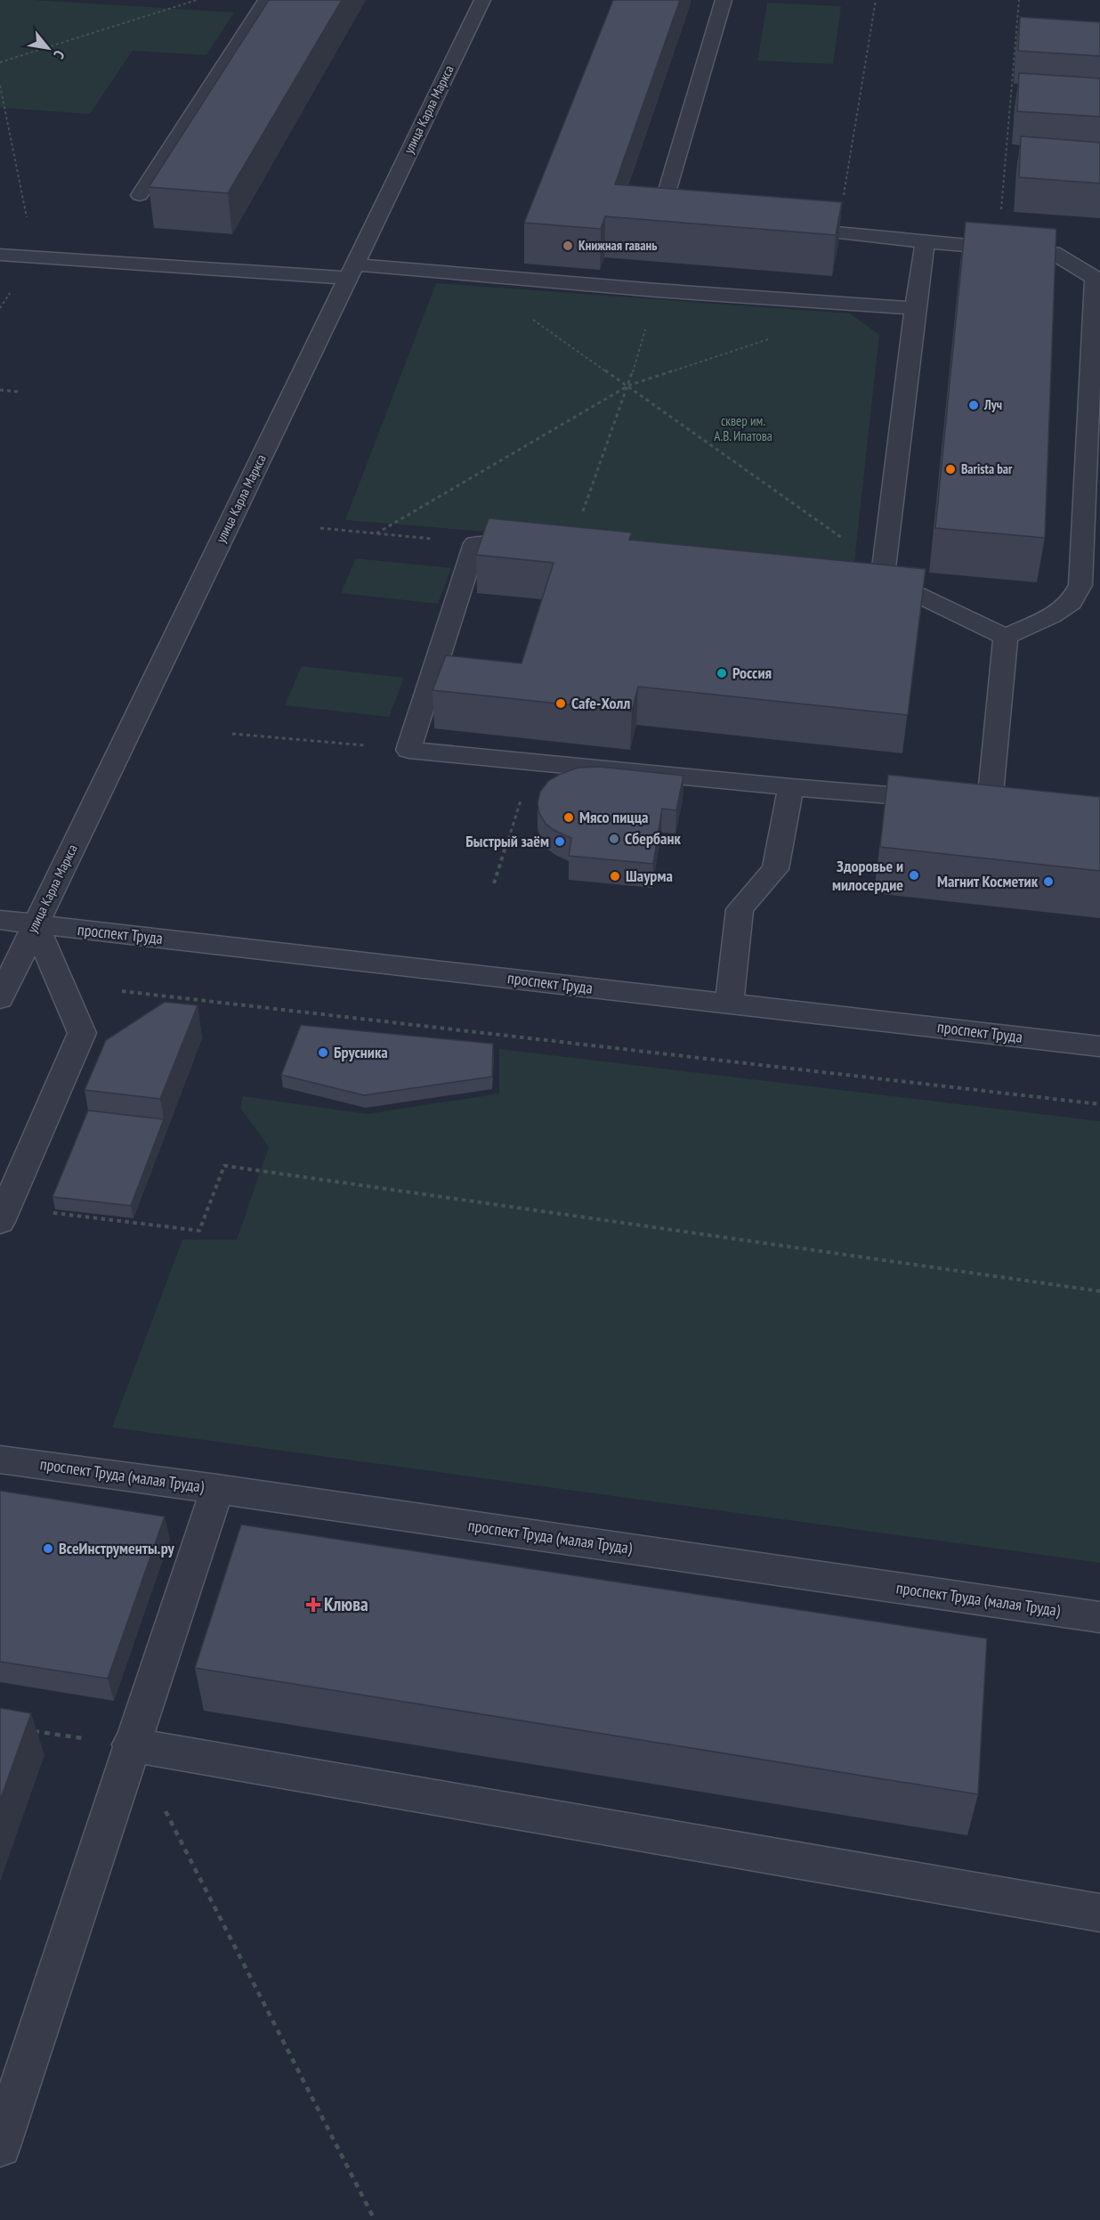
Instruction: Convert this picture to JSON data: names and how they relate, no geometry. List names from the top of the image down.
{
  "streets": {
    "street": ["улица Карла Маркса", "проспект Труда", "проспект Труда (малая Труда)"]
  },
  "crossings": [
    ["улица Карла Маркса", "проспект Труда"]
  ],
  "parks": ["сквер им. А.В. Ипатова"],
  "places": {
    "other": [
      "Книжная гавань",
      "Луч",
      "Barista bar",
      "Россия",
      "Cafe-Холл",
      "Мясо пицца",
      "Сбербанк",
      "Быстрый заём",
      "Здоровье и милосердие",
      "Шаурма",
      "Магнит Косметик",
      "Брусника",
      "ВсеИнструменты.ру"
    ],
    "health": ["Клюва"]
  },
  "north": "bottom right"
}
